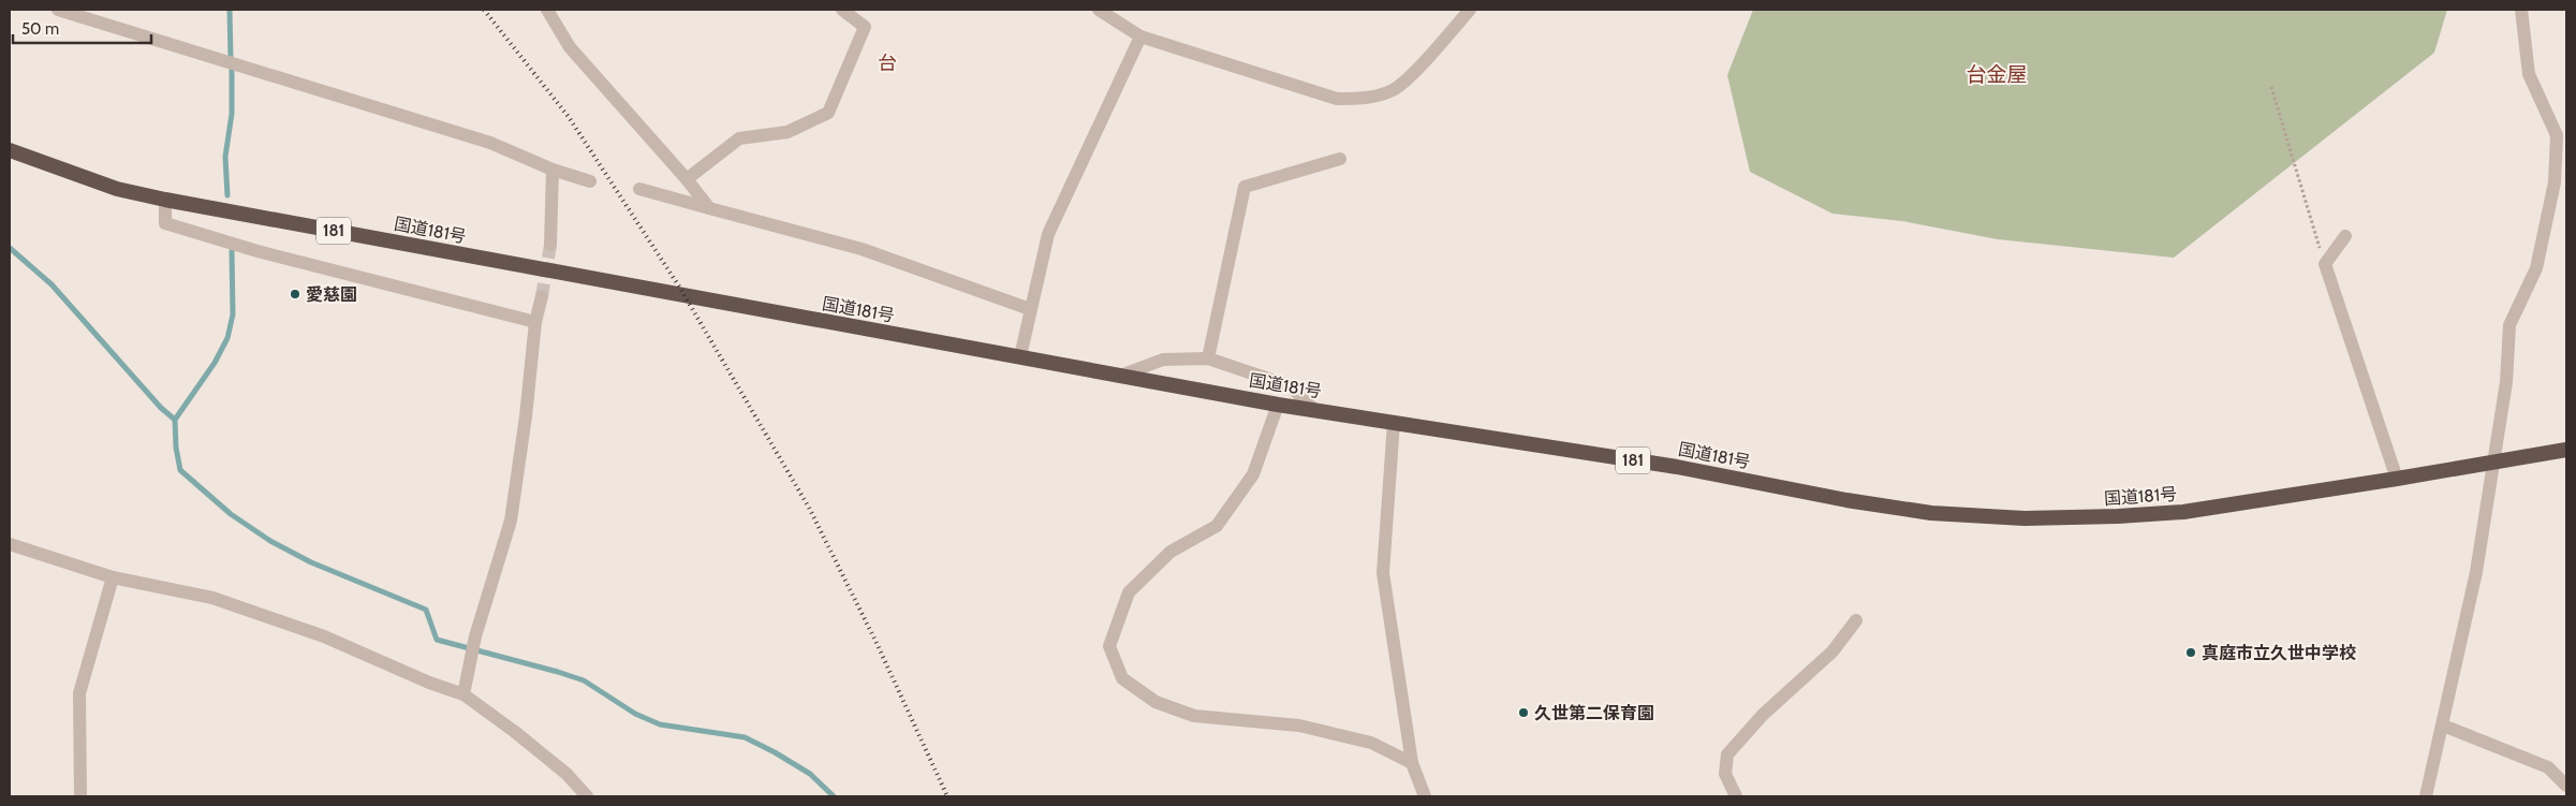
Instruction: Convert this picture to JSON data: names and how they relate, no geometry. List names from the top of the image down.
{
  "streets": {
    "highway": ["国道181号", "181"]
  },
  "districts": ["台", "台金屋"],
  "places": ["愛慈園", "真庭市立久世中学校", "久世第二保育園"],
  "scale_bar": "50 m"
}
